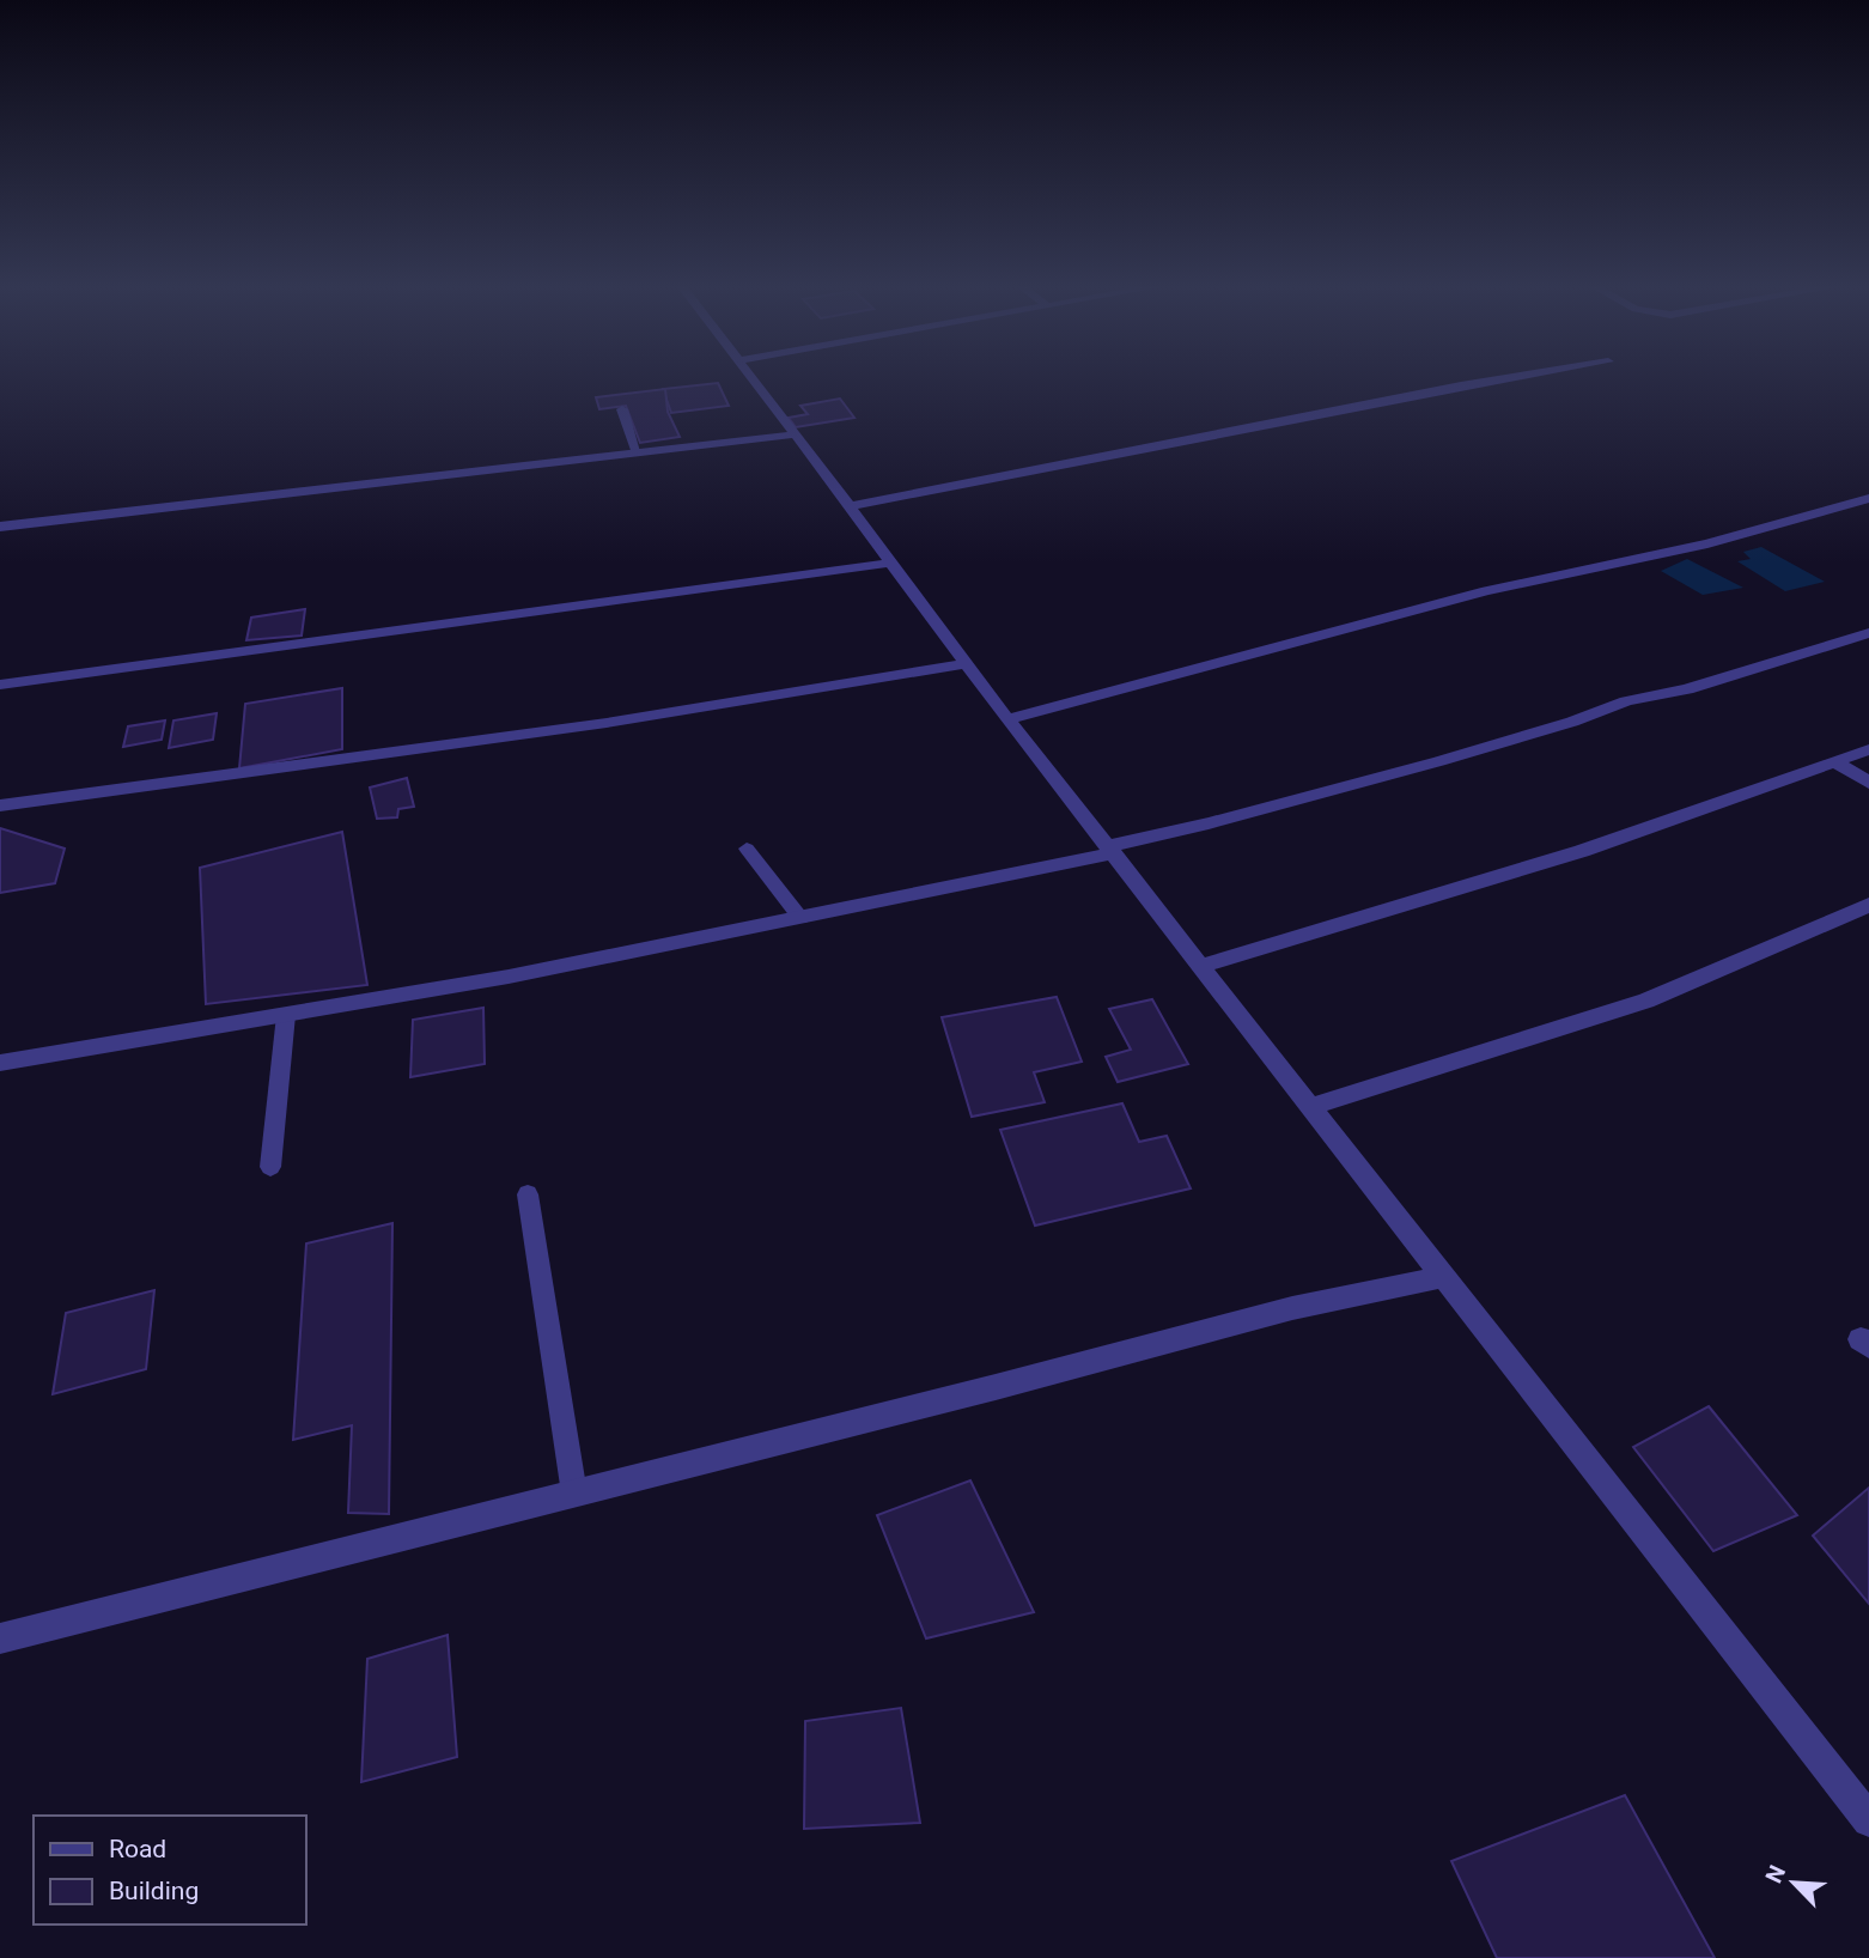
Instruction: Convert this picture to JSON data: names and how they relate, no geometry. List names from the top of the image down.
{
  "legend": ["Road", "Building"],
  "north": "top left"
}
